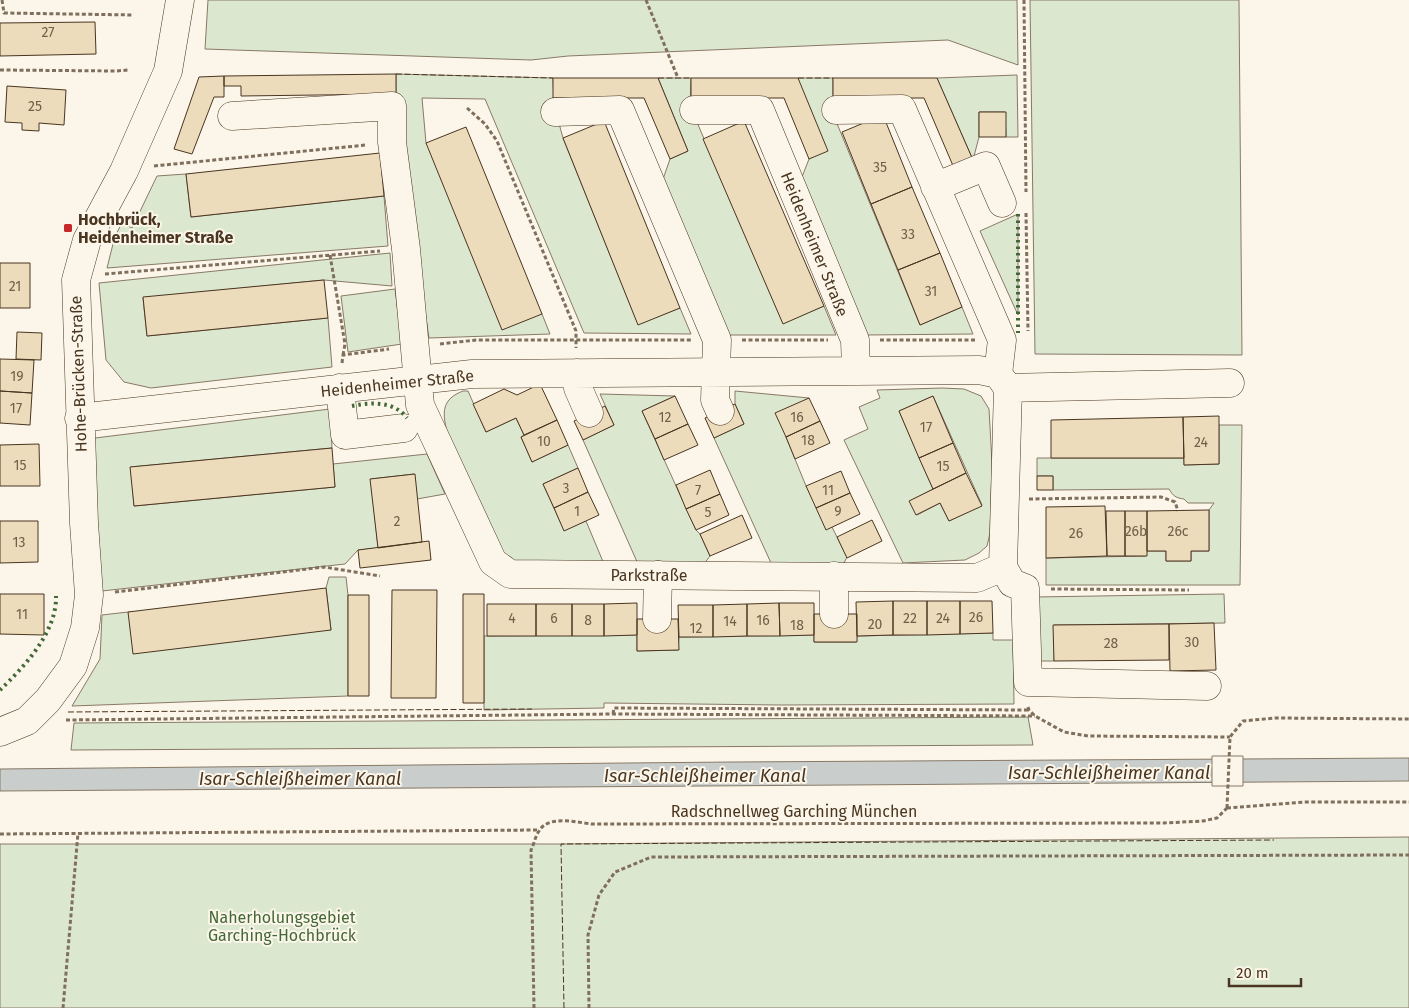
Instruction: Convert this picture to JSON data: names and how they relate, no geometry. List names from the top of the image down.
{
  "streets": {
    "street": ["Heidenheimer Straße", "Hohe-Brücken-Straße", "Parkstraße"],
    "path": ["Radschnellweg Garching München"]
  },
  "crossings": [
    ["Heidenheimer Straße", "Hohe-Brücken-Straße"],
    ["Heidenheimer Straße", "Parkstraße"]
  ],
  "water": ["Isar-Schleißheimer Kanal"],
  "parks": ["Naherholungsgebiet Garching-Hochbrück"],
  "places": {
    "transit": ["Hochbrück, Heidenheimer Straße"]
  },
  "house_numbers": [
    "27",
    "25",
    "35",
    "33",
    "21",
    "31",
    "19",
    "17",
    "12",
    "16",
    "17",
    "18",
    "10",
    "24",
    "15",
    "15",
    "3",
    "7",
    "11",
    "1",
    "9",
    "5",
    "2",
    "26b",
    "26c",
    "26",
    "13",
    "11",
    "26",
    "4",
    "6",
    "22",
    "24",
    "8",
    "16",
    "14",
    "20",
    "18",
    "12",
    "30",
    "28"
  ],
  "scale_bar": "20 m"
}
